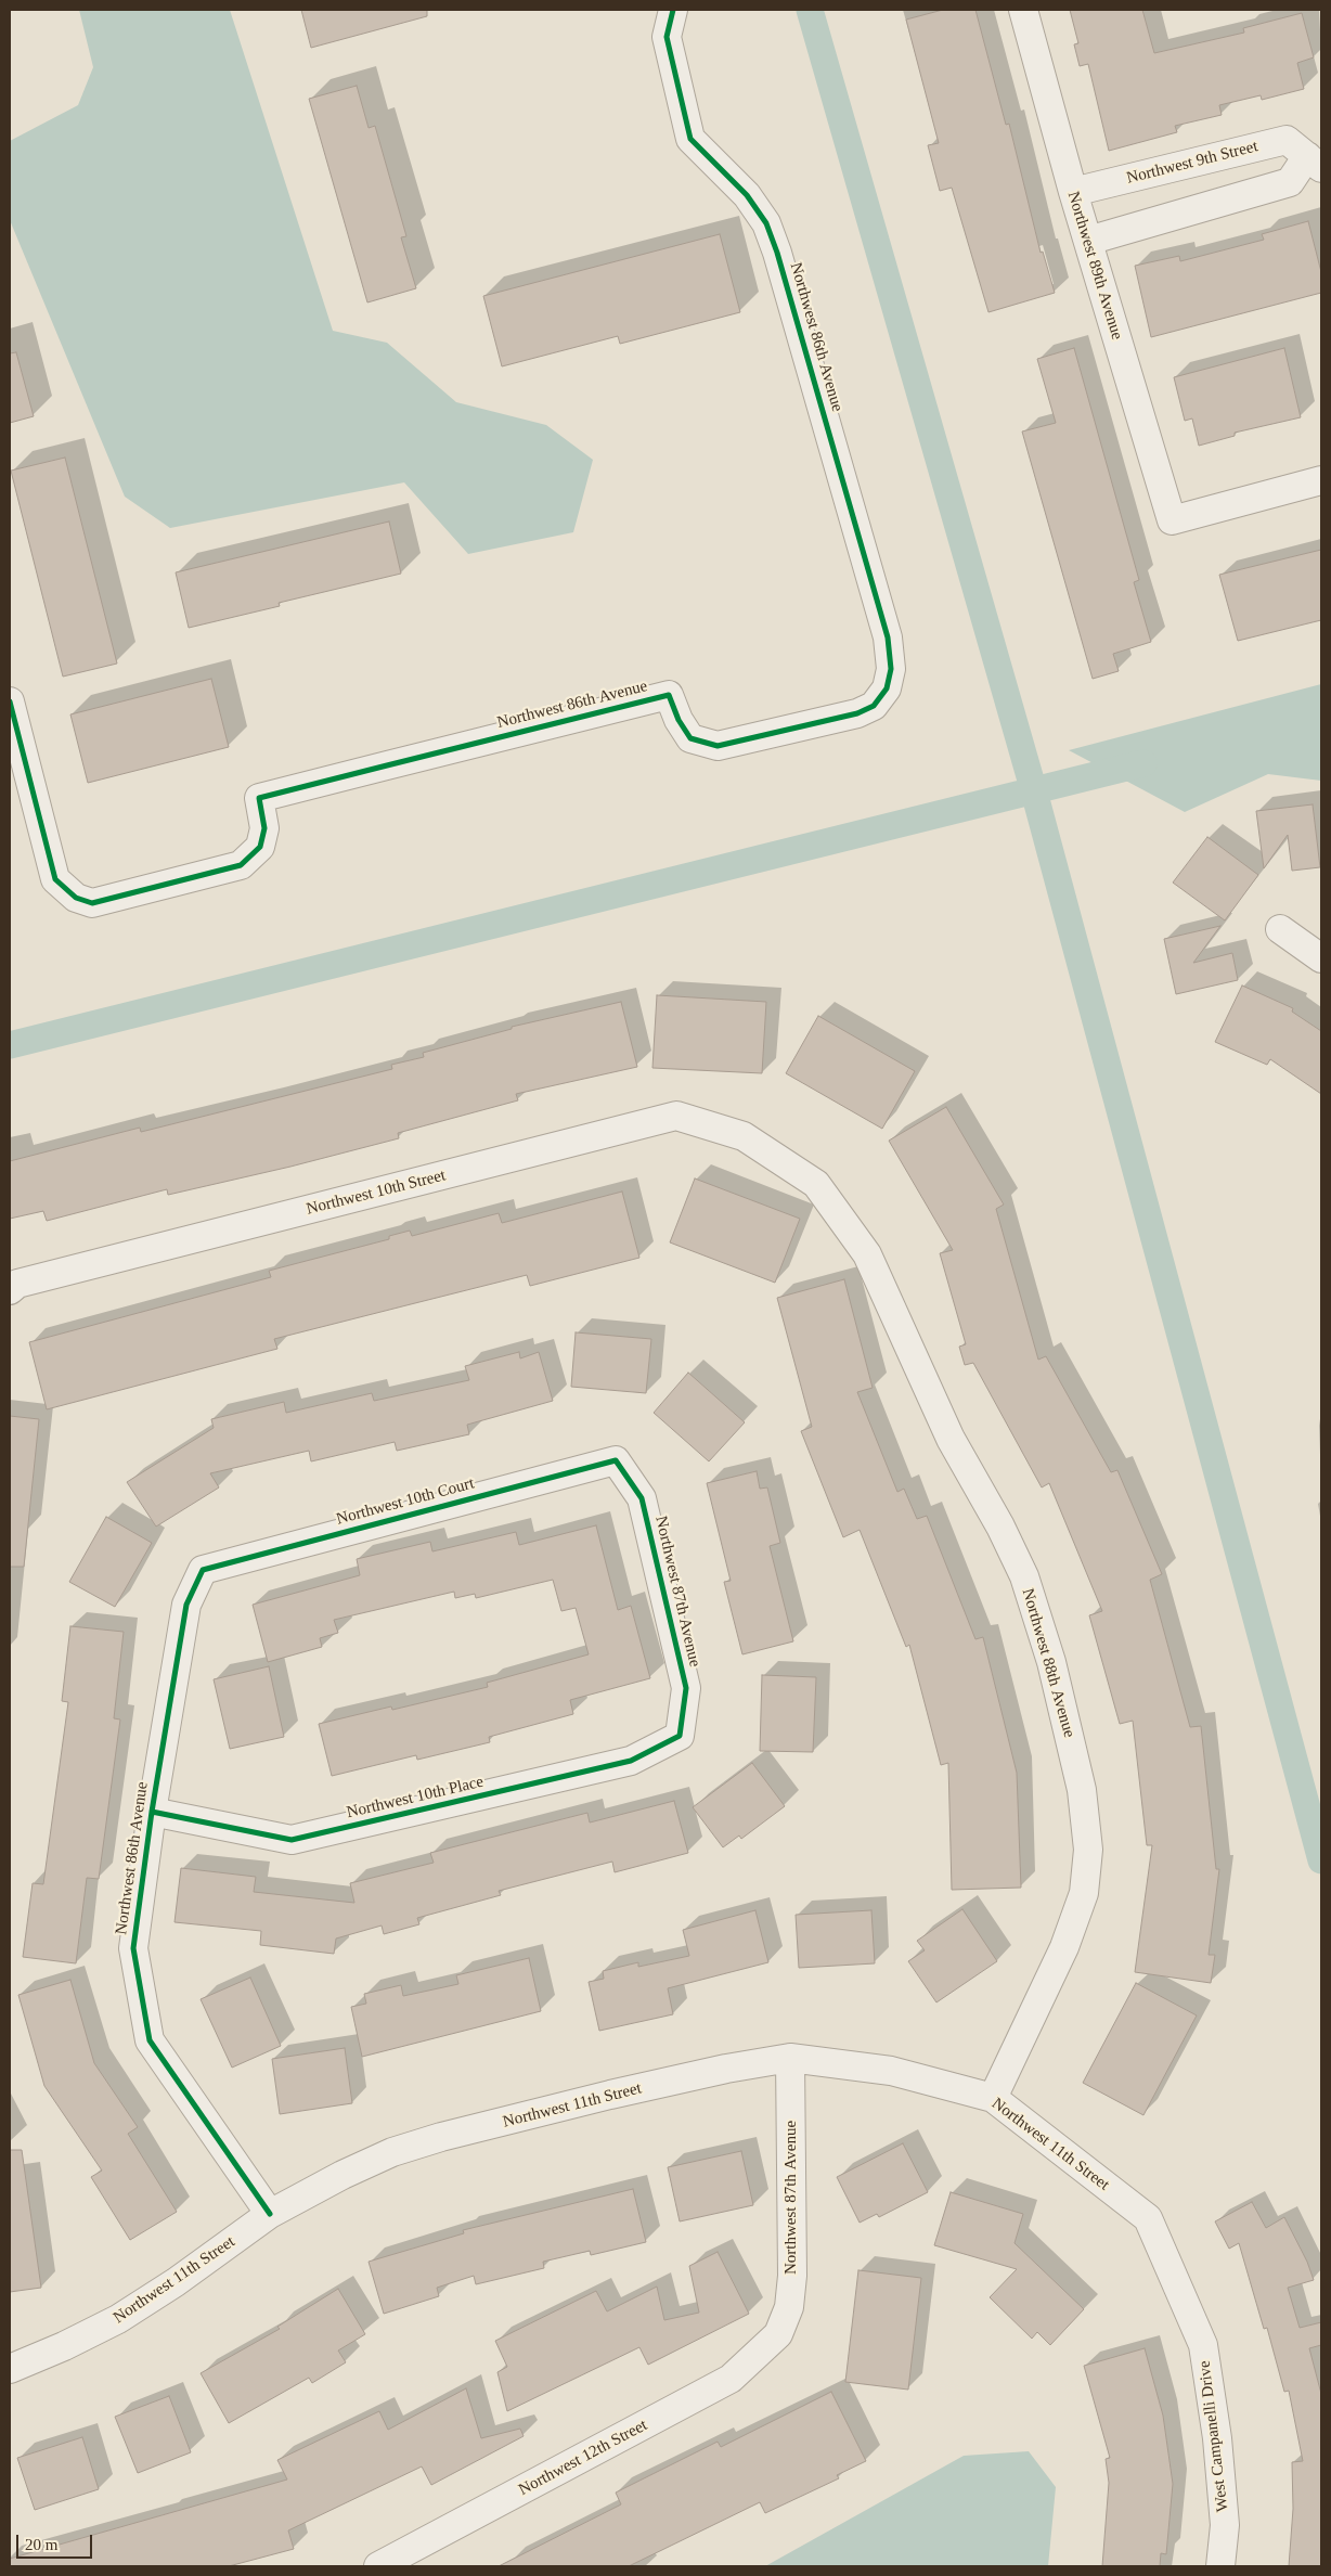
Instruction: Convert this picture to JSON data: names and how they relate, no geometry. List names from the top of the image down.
{
  "streets": {
    "street": [
      "Northwest 9th Street",
      "Northwest 89th Avenue",
      "Northwest 86th Avenue",
      "Northwest 10th Street",
      "Northwest 10th Court",
      "Northwest 87th Avenue",
      "Northwest 88th Avenue",
      "Northwest 10th Place",
      "Northwest 11th Street",
      "West Campanelli Drive",
      "Northwest 12th Street"
    ]
  },
  "crossings": [
    ["Northwest 9th Street", "Northwest 89th Avenue"],
    ["Northwest 86th Avenue", "Northwest 10th Court"],
    ["Northwest 86th Avenue", "Northwest 10th Place"],
    ["Northwest 86th Avenue", "Northwest 11th Street"],
    ["Northwest 10th Street", "Northwest 88th Avenue"],
    ["Northwest 10th Court", "Northwest 87th Avenue"],
    ["Northwest 87th Avenue", "Northwest 10th Place"],
    ["Northwest 87th Avenue", "Northwest 11th Street"],
    ["Northwest 87th Avenue", "Northwest 12th Street"],
    ["Northwest 88th Avenue", "Northwest 11th Street"],
    ["Northwest 11th Street", "West Campanelli Drive"]
  ],
  "scale_bar": "20 m"
}
